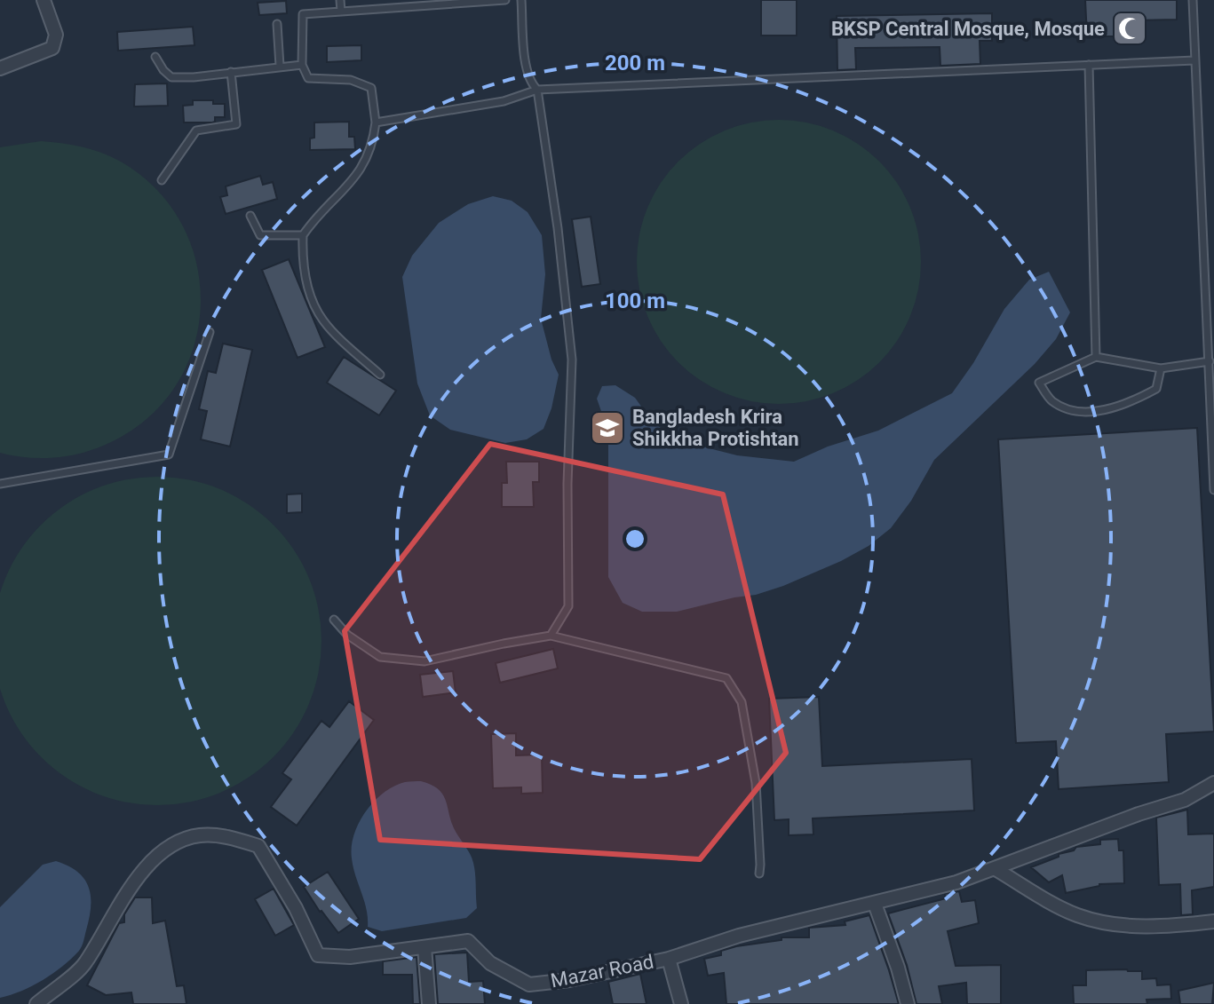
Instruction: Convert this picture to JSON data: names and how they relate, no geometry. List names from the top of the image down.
{
  "streets": {
    "street": ["Mazar Road"]
  },
  "places": {
    "mosque": ["BKSP Central Mosque, Mosque"],
    "school or university": ["Bangladesh Krira Shikkha Protishtan"]
  },
  "rings": ["200 m", "100 m"]
}
